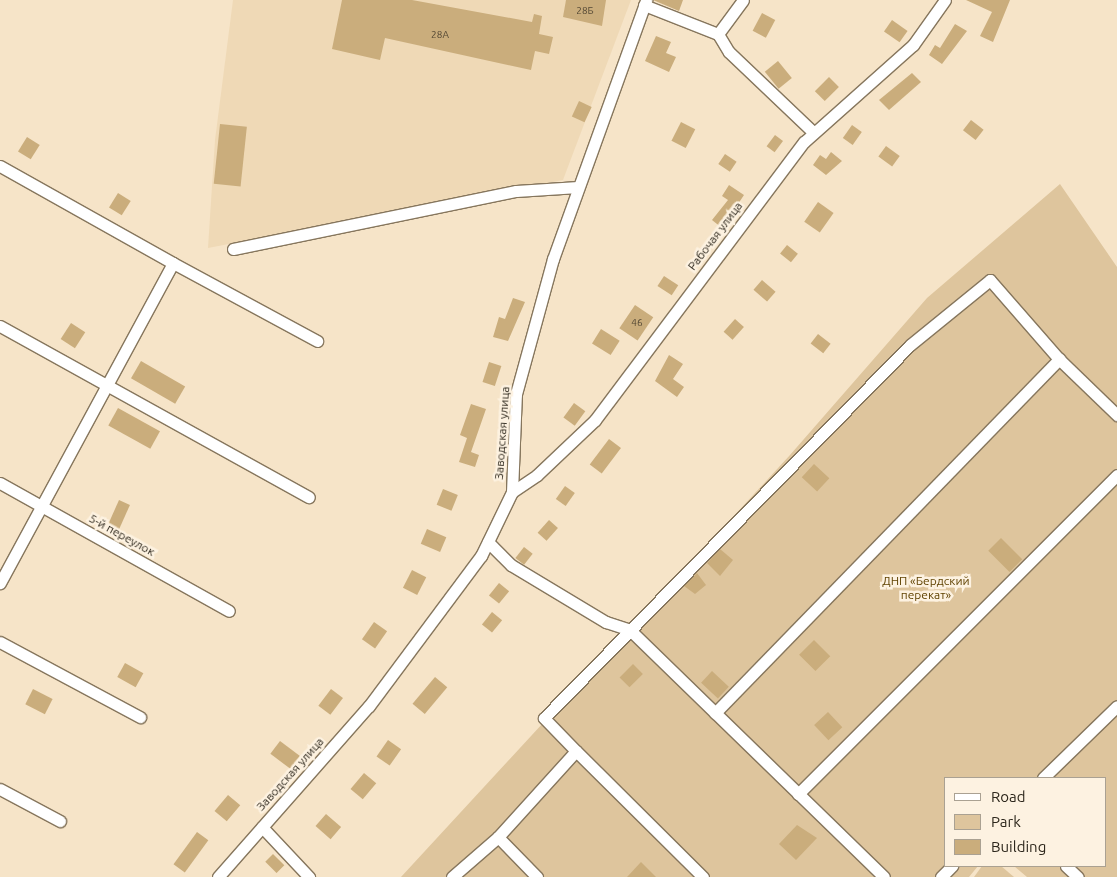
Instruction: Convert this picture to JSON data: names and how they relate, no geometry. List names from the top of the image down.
{
  "streets": {
    "street": ["Рабочая улица", "Заводская улица", "5-й переулок"]
  },
  "crossings": [
    ["Рабочая улица", "Заводская улица"]
  ],
  "parks": ["ДНП «Бердский перекат»"],
  "house_numbers": ["28Б", "28А", "46"],
  "legend": ["Road", "Park", "Building"]
}
